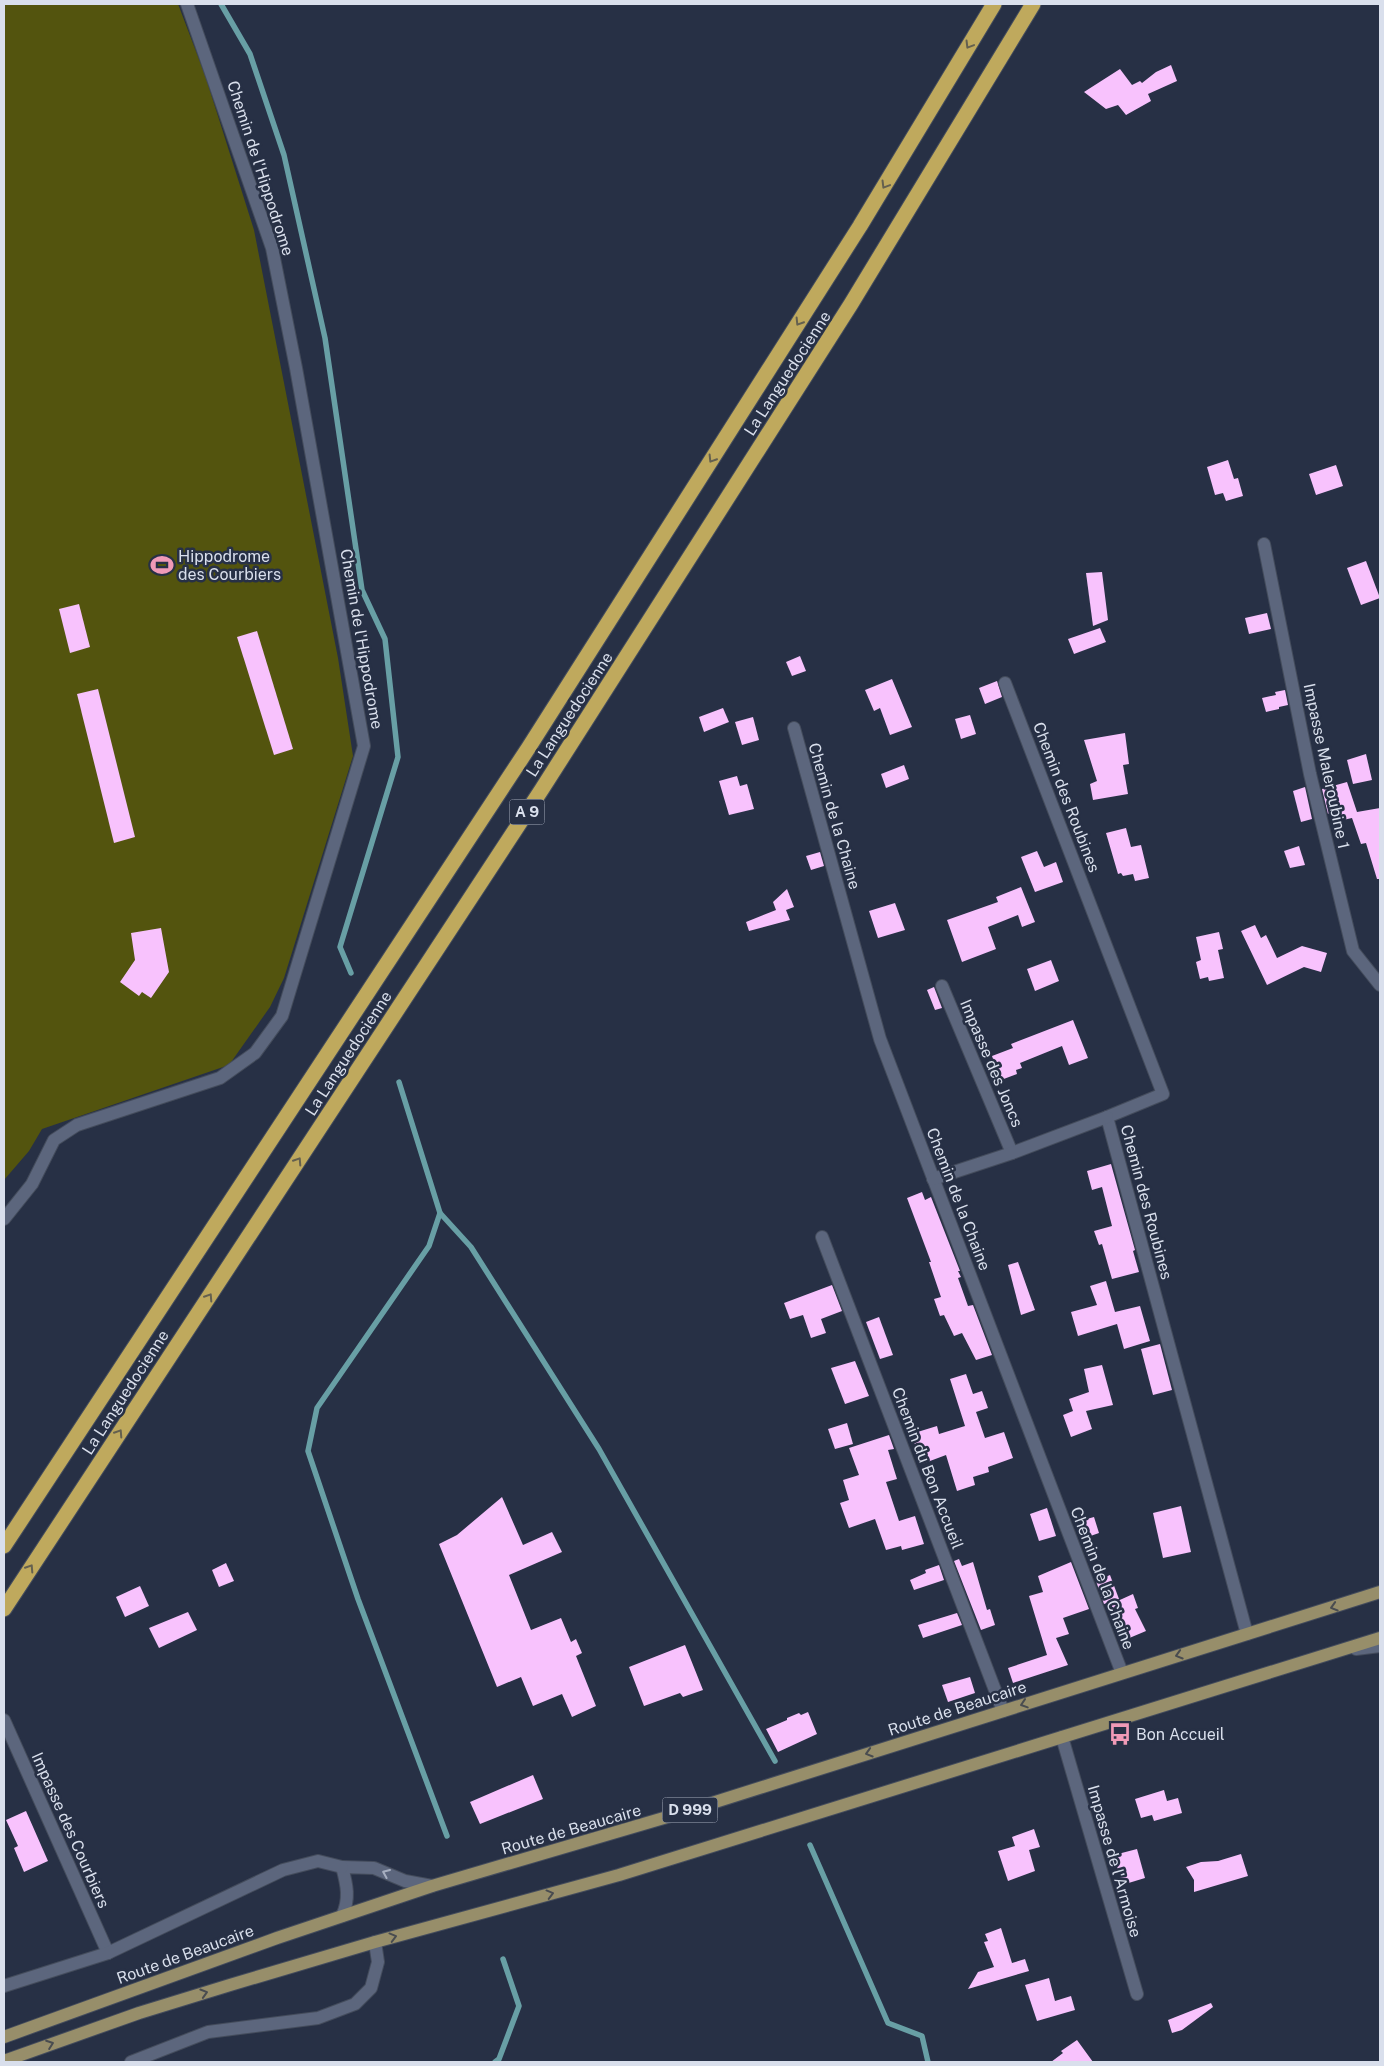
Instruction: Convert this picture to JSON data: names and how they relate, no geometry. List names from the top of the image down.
{
  "streets": {
    "highway": ["La Languedocienne", "A 9"],
    "main road": ["Route de Beaucaire", "D 999"],
    "street": [
      "Chemin de l'Hippodrome",
      "Impasse Maleroubine 1",
      "Chemin des Roubines",
      "Chemin de la Chaine",
      "Impasse des Joncs",
      "Chemin du Bon Accueil",
      "Impasse des Courbiers",
      "Impasse de l'Armoise"
    ]
  },
  "crossings": [
    ["Chemin des Roubines", "Route de Beaucaire"],
    ["Chemin de la Chaine", "Route de Beaucaire"],
    ["Chemin du Bon Accueil", "Route de Beaucaire"],
    ["D 999", "Impasse de l'Armoise"]
  ],
  "places": {
    "sports": ["Hippodrome des Courbiers"],
    "bus stop": ["Bon Accueil"]
  }
}
